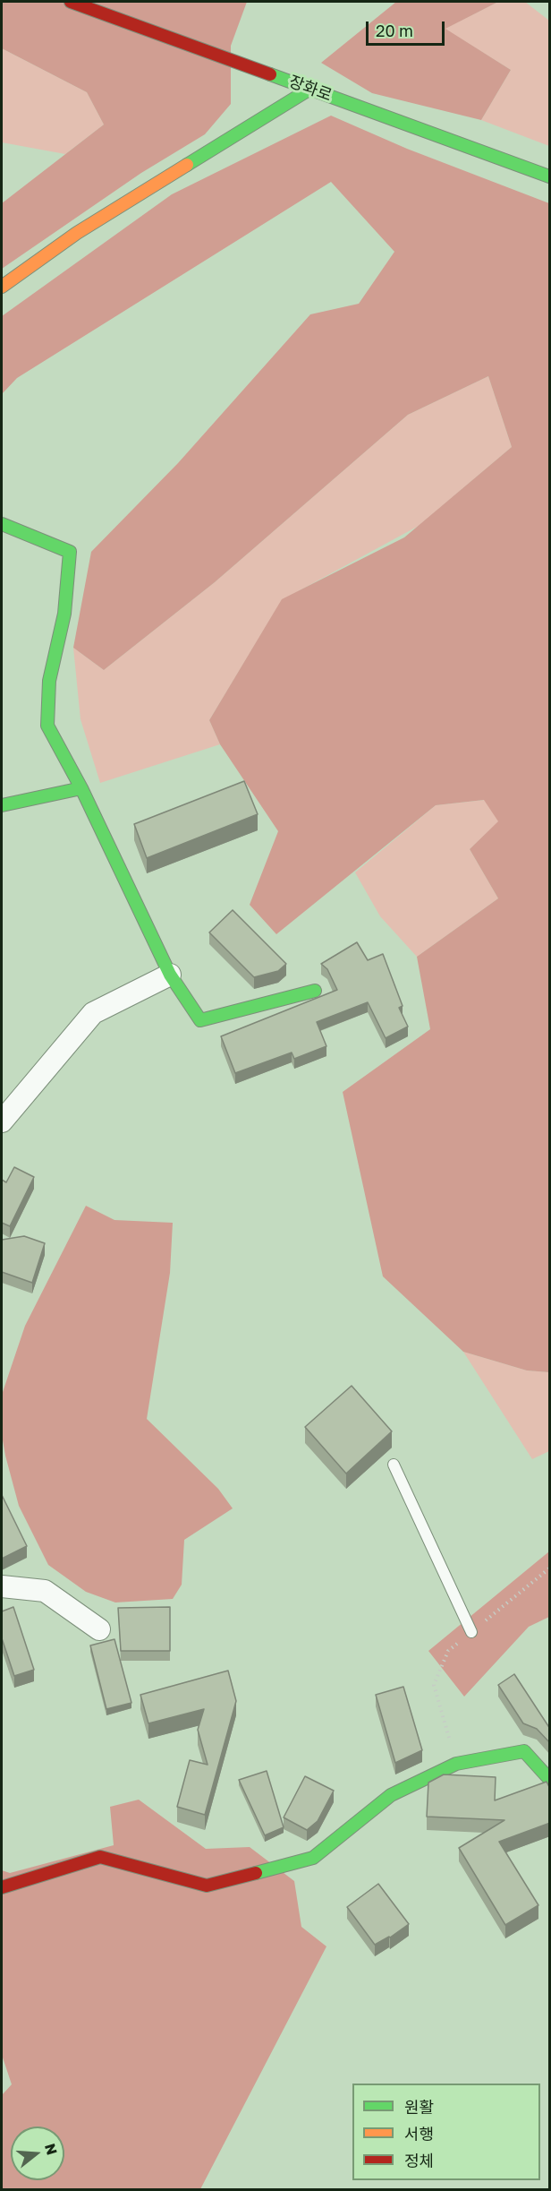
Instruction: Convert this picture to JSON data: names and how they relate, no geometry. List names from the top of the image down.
{
  "streets": {
    "street": ["장화로"]
  },
  "legend": ["원활", "서행", "정체"],
  "scale_bar": "20 m",
  "north": "right"
}
